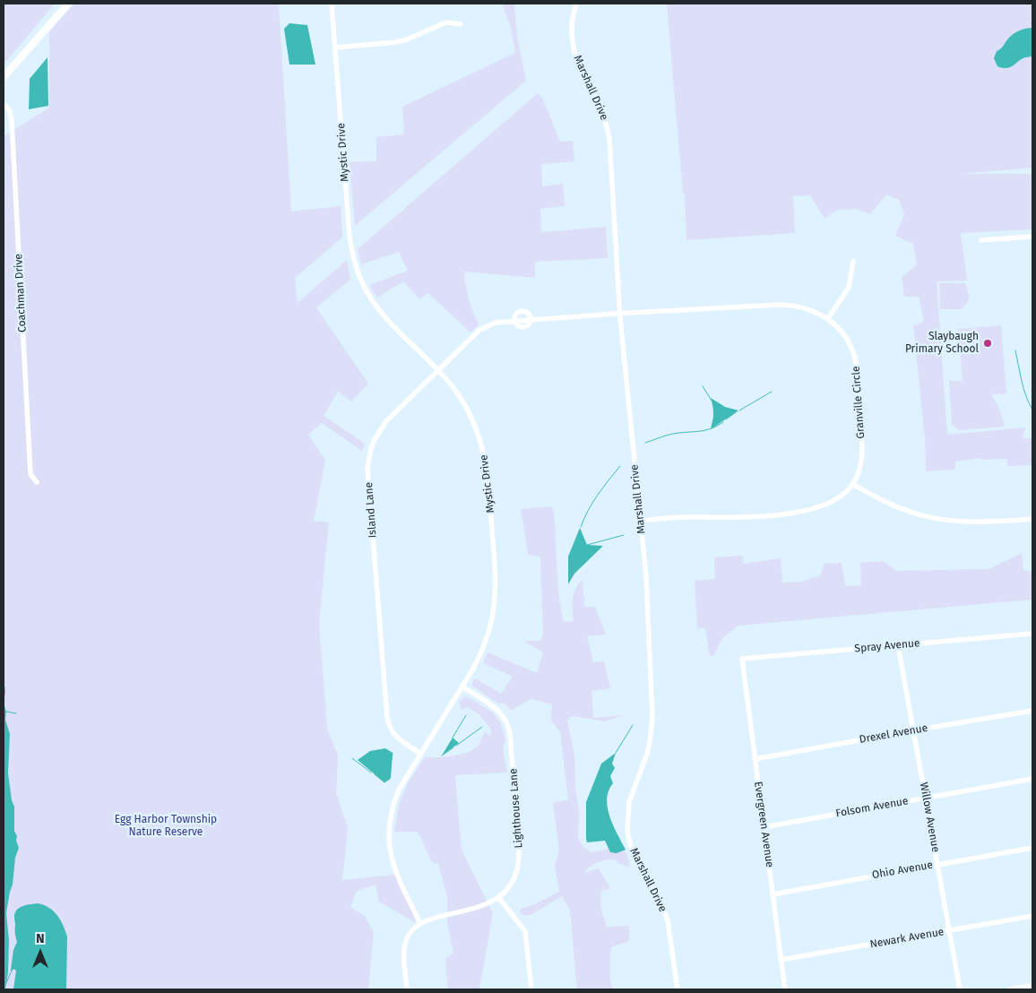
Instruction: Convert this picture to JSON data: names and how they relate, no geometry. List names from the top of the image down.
{
  "streets": {
    "street": [
      "Marshall Drive",
      "Mystic Drive",
      "Coachman Drive",
      "Granville Circle",
      "Island Lane",
      "Spray Avenue",
      "Drexel Avenue",
      "Folsom Avenue",
      "Lighthouse Lane",
      "Willow Avenue",
      "Evergreen Avenue",
      "Ohio Avenue",
      "Newark Avenue"
    ]
  },
  "crossings": [
    ["Marshall Drive", "Granville Circle"],
    ["Marshall Drive", "Island Lane"],
    ["Mystic Drive", "Island Lane"],
    ["Mystic Drive", "Lighthouse Lane"],
    ["Granville Circle", "Island Lane"],
    ["Spray Avenue", "Willow Avenue"],
    ["Spray Avenue", "Evergreen Avenue"],
    ["Drexel Avenue", "Willow Avenue"],
    ["Drexel Avenue", "Evergreen Avenue"],
    ["Folsom Avenue", "Willow Avenue"],
    ["Folsom Avenue", "Evergreen Avenue"],
    ["Willow Avenue", "Ohio Avenue"],
    ["Willow Avenue", "Newark Avenue"],
    ["Evergreen Avenue", "Ohio Avenue"],
    ["Evergreen Avenue", "Newark Avenue"]
  ],
  "parks": ["Egg Harbor Township Nature Reserve"],
  "places": ["Slaybaugh Primary School"],
  "north": "top"
}
